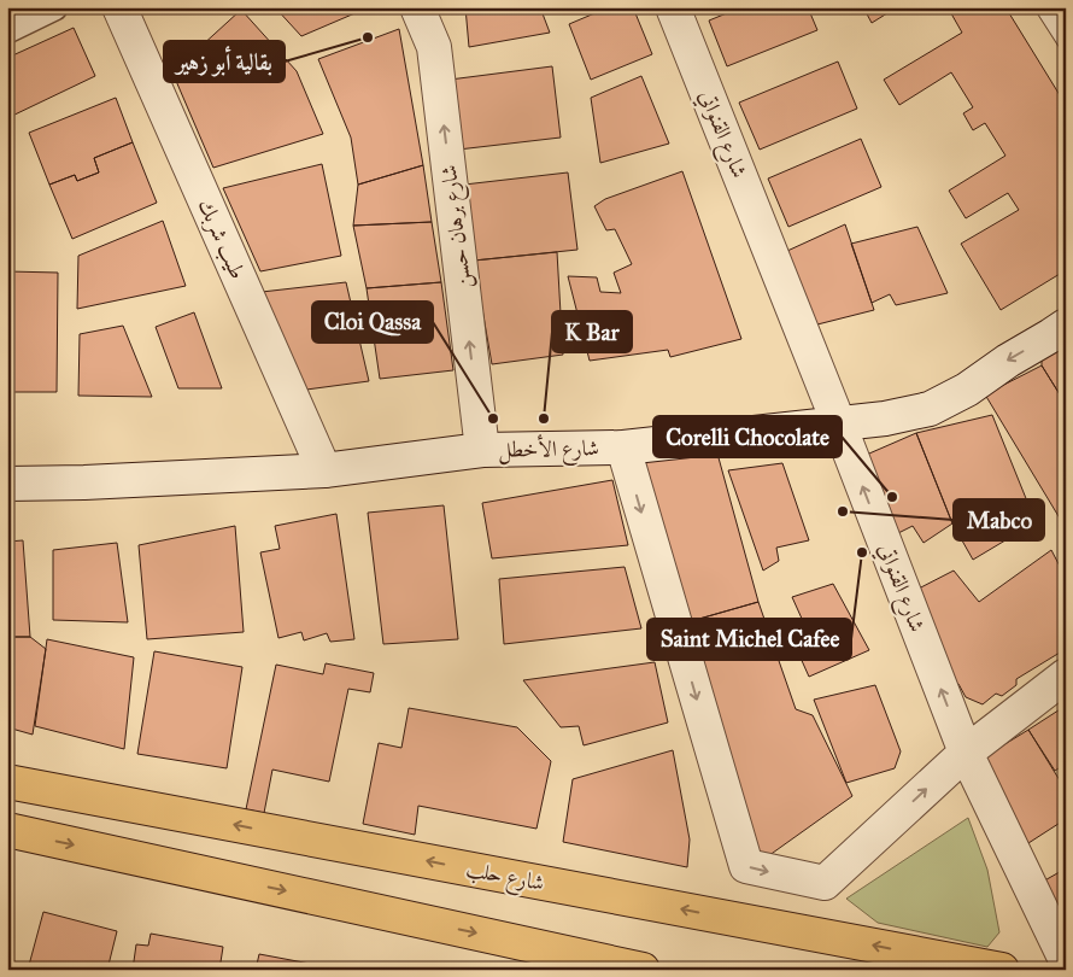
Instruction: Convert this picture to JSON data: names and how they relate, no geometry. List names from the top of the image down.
{
  "streets": {
    "main road": ["شارع حلب"],
    "street": [
      "شارع القنواتي",
      "شارع برهان حسن",
      "طيب شربك",
      "شارع الأخطل"
    ]
  },
  "crossings": [
    ["شارع القنواتي", "شارع الأخطل"],
    ["شارع برهان حسن", "شارع الأخطل"],
    ["طيب شربك", "شارع الأخطل"]
  ],
  "one_way": ["شارع برهان حسن"],
  "places": [
    "بقالية أبو زهير",
    "Cloi Qassa",
    "K Bar",
    "Corelli Chocolate",
    "Mabco",
    "Saint Michel Cafee"
  ]
}
